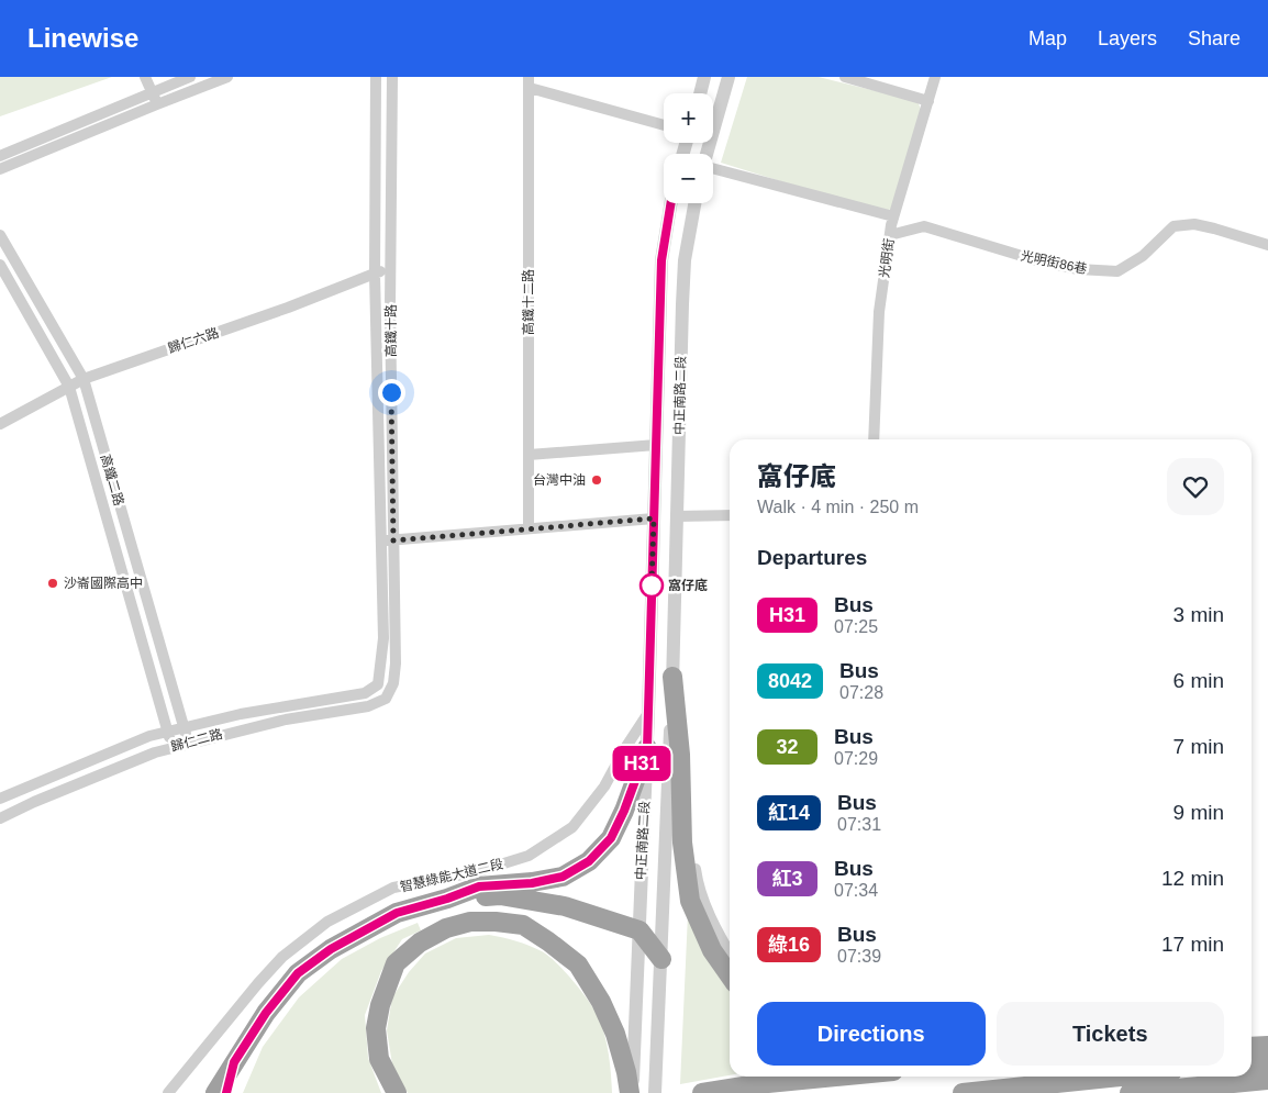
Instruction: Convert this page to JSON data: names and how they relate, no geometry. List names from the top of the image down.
{
  "streets": {
    "street": [
      "光明街",
      "光明街86巷",
      "高鐵十二路",
      "高鐵十路",
      "歸仁六路",
      "中正南路二段",
      "高鐵二路",
      "歸仁二路",
      "智慧綠能大道二段"
    ]
  },
  "crossings": [
    ["光明街", "光明街86巷"],
    ["高鐵十路", "歸仁六路"],
    ["高鐵十路", "歸仁二路"],
    ["歸仁六路", "高鐵二路"],
    ["中正南路二段", "智慧綠能大道二段"],
    ["高鐵二路", "歸仁二路"]
  ],
  "places": ["台灣中油", "沙崙國際高中", "窩仔底"],
  "lines": ["bus line H31"],
  "page": {
    "header": "Linewise",
    "nav": ["Map", "Layers", "Share"],
    "on_map": "H31",
    "map_buttons": ["+", "−"],
    "heading": [
      ["窩仔底", "Walk · 4 min · 250 m"],
      "Departures"
    ],
    "list": [
      {
        "mark": "H31",
        "name": "Bus",
        "note": "07:25",
        "value": "3 min"
      },
      {
        "mark": "8042",
        "name": "Bus",
        "note": "07:28",
        "value": "6 min"
      },
      {
        "mark": "32",
        "name": "Bus",
        "note": "07:29",
        "value": "7 min"
      },
      {
        "mark": "紅14",
        "name": "Bus",
        "note": "07:31",
        "value": "9 min"
      },
      {
        "mark": "紅3",
        "name": "Bus",
        "note": "07:34",
        "value": "12 min"
      },
      {
        "mark": "綠16",
        "name": "Bus",
        "note": "07:39",
        "value": "17 min"
      }
    ],
    "buttons": ["Directions", "Tickets"]
  }
}
